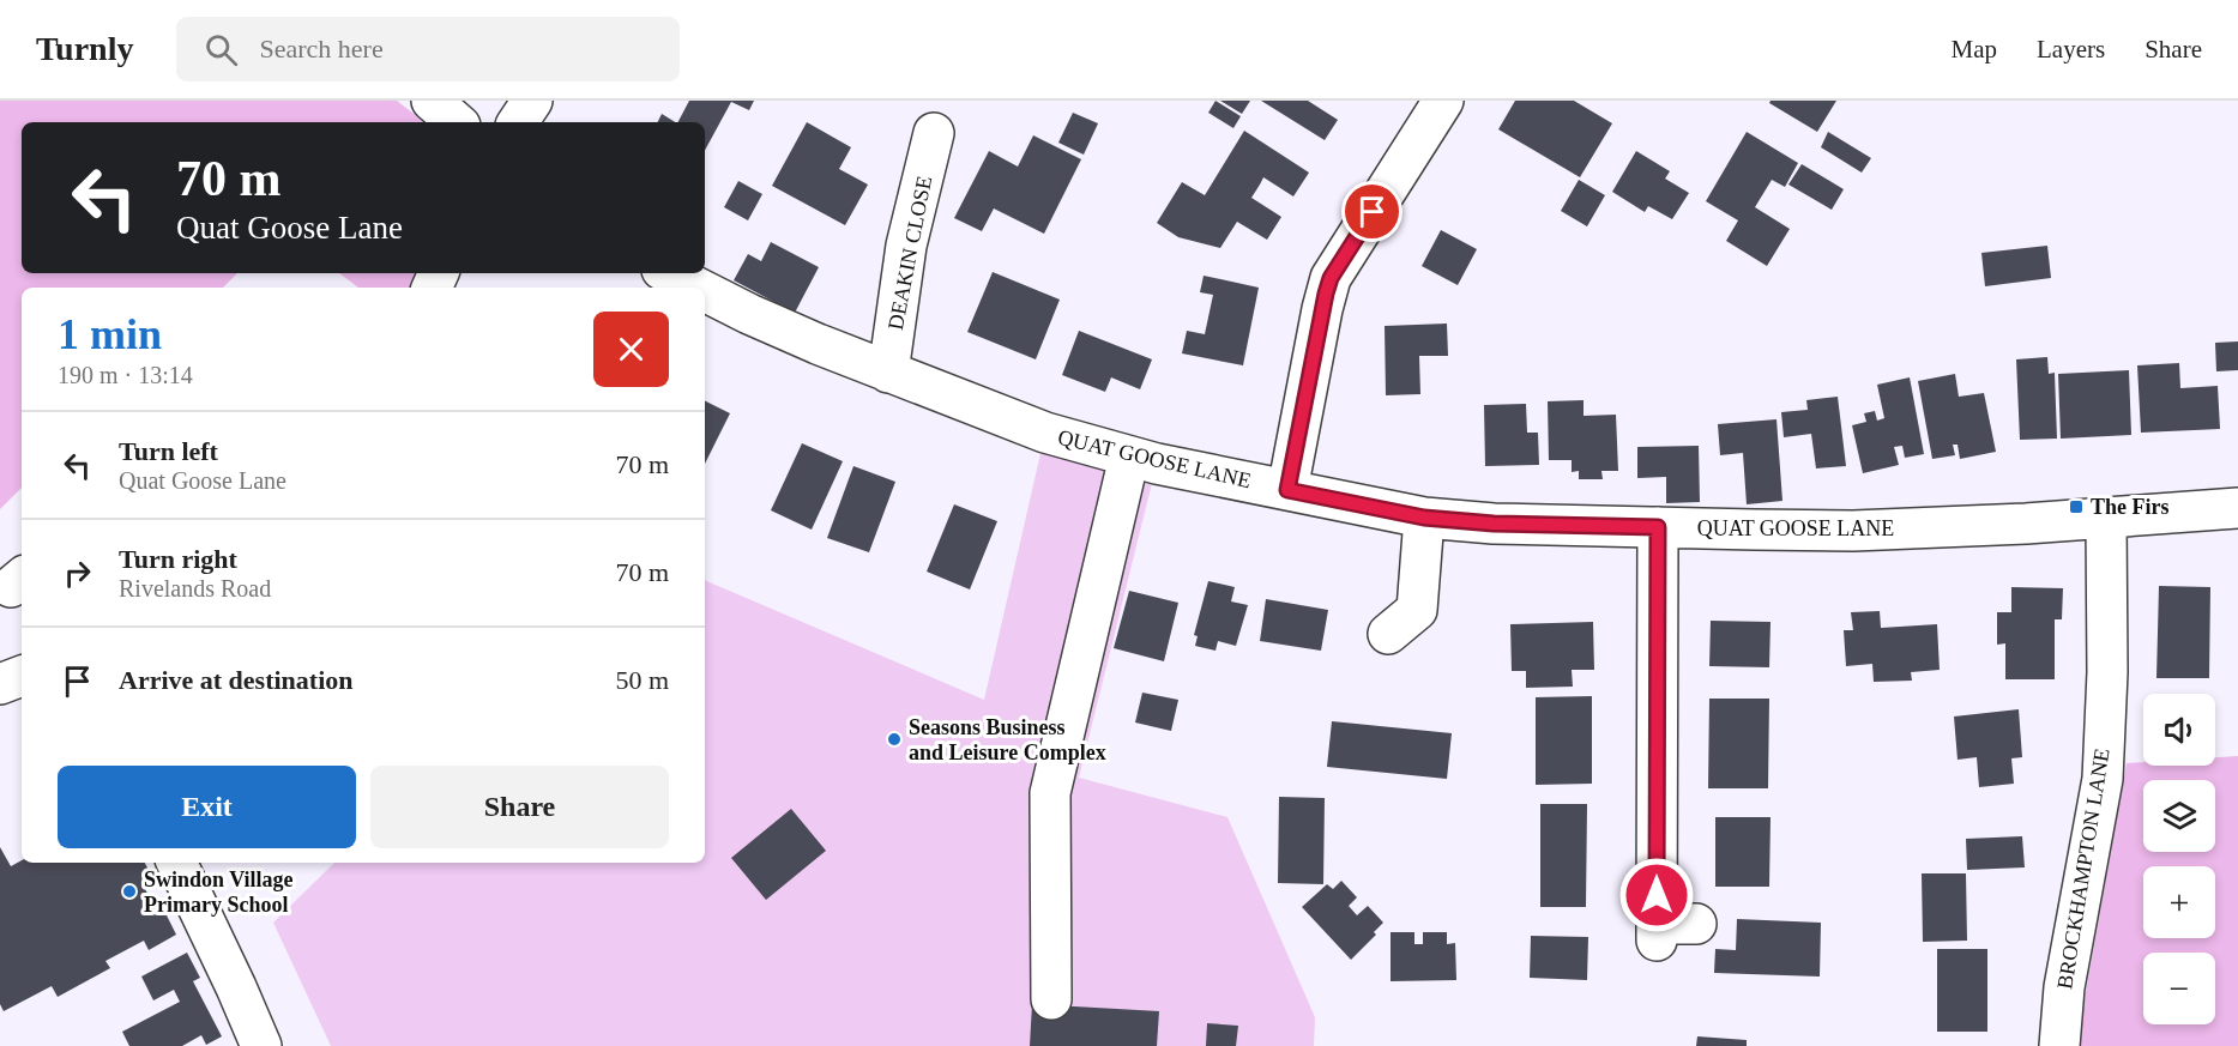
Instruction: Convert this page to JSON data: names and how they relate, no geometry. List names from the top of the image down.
{
  "streets": {
    "street": ["DEAKIN CLOSE", "QUAT GOOSE LANE", "BROCKHAMPTON LANE"]
  },
  "crossings": [
    ["DEAKIN CLOSE", "QUAT GOOSE LANE"],
    ["QUAT GOOSE LANE", "BROCKHAMPTON LANE"]
  ],
  "places": {
    "transit": ["The Firs"],
    "other": ["Seasons Business and Leisure Complex", "Swindon Village Primary School"]
  },
  "page": {
    "header": "Turnly",
    "search": "Search here",
    "nav": ["Map", "Layers", "Share"],
    "turn": ["70 m", "Quat Goose Lane"],
    "heading": ["1 min", "190 m · 13:14"],
    "list": [
      {
        "name": "Turn left",
        "note": "Quat Goose Lane",
        "value": "70 m"
      },
      {
        "name": "Turn right",
        "note": "Rivelands Road",
        "value": "70 m"
      },
      {
        "name": "Arrive at destination",
        "value": "50 m"
      }
    ],
    "map_buttons": ["+", "−"],
    "buttons": ["Exit", "Share"]
  }
}
